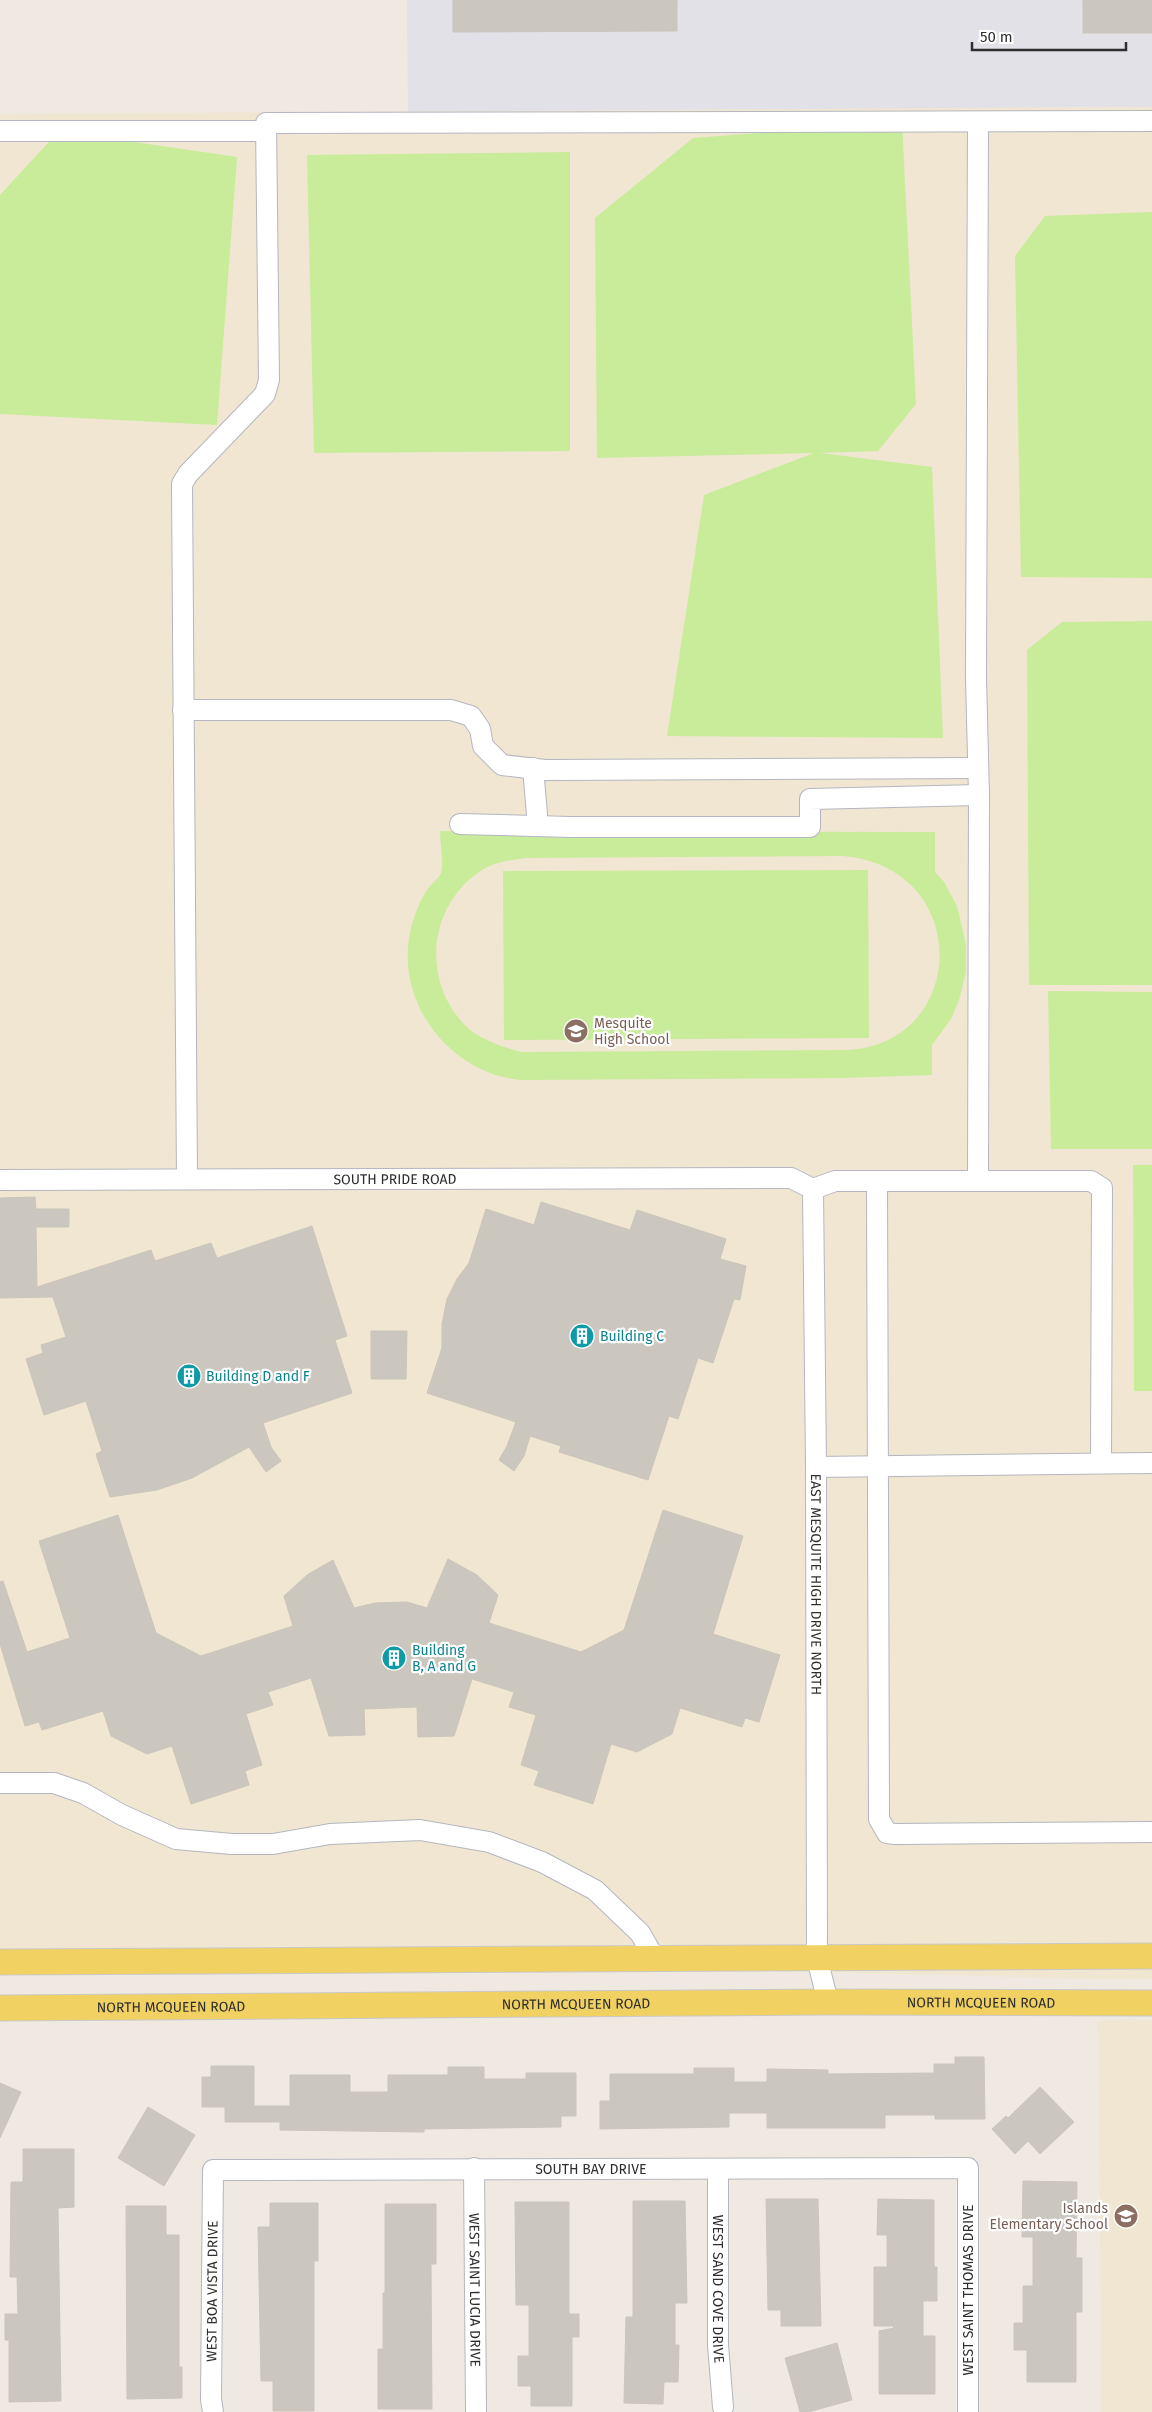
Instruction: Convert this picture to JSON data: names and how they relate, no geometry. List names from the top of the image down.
{
  "streets": {
    "main road": ["NORTH MCQUEEN ROAD"],
    "street": [
      "SOUTH PRIDE ROAD",
      "EAST MESQUITE HIGH DRIVE NORTH",
      "SOUTH BAY DRIVE",
      "WEST SAND COVE DRIVE",
      "WEST SAINT LUCIA DRIVE",
      "WEST SAINT THOMAS DRIVE",
      "WEST BOA VISTA DRIVE"
    ]
  },
  "crossings": [
    ["SOUTH PRIDE ROAD", "EAST MESQUITE HIGH DRIVE NORTH"],
    ["EAST MESQUITE HIGH DRIVE NORTH", "NORTH MCQUEEN ROAD"],
    ["SOUTH BAY DRIVE", "WEST SAND COVE DRIVE"],
    ["SOUTH BAY DRIVE", "WEST SAINT LUCIA DRIVE"],
    ["SOUTH BAY DRIVE", "WEST SAINT THOMAS DRIVE"],
    ["SOUTH BAY DRIVE", "WEST BOA VISTA DRIVE"]
  ],
  "places": {
    "school or university": ["Mesquite High School", "Islands Elementary School"],
    "building": ["Building C", "Building D and F", "Building B, A and G"]
  },
  "scale_bar": "50 m"
}
